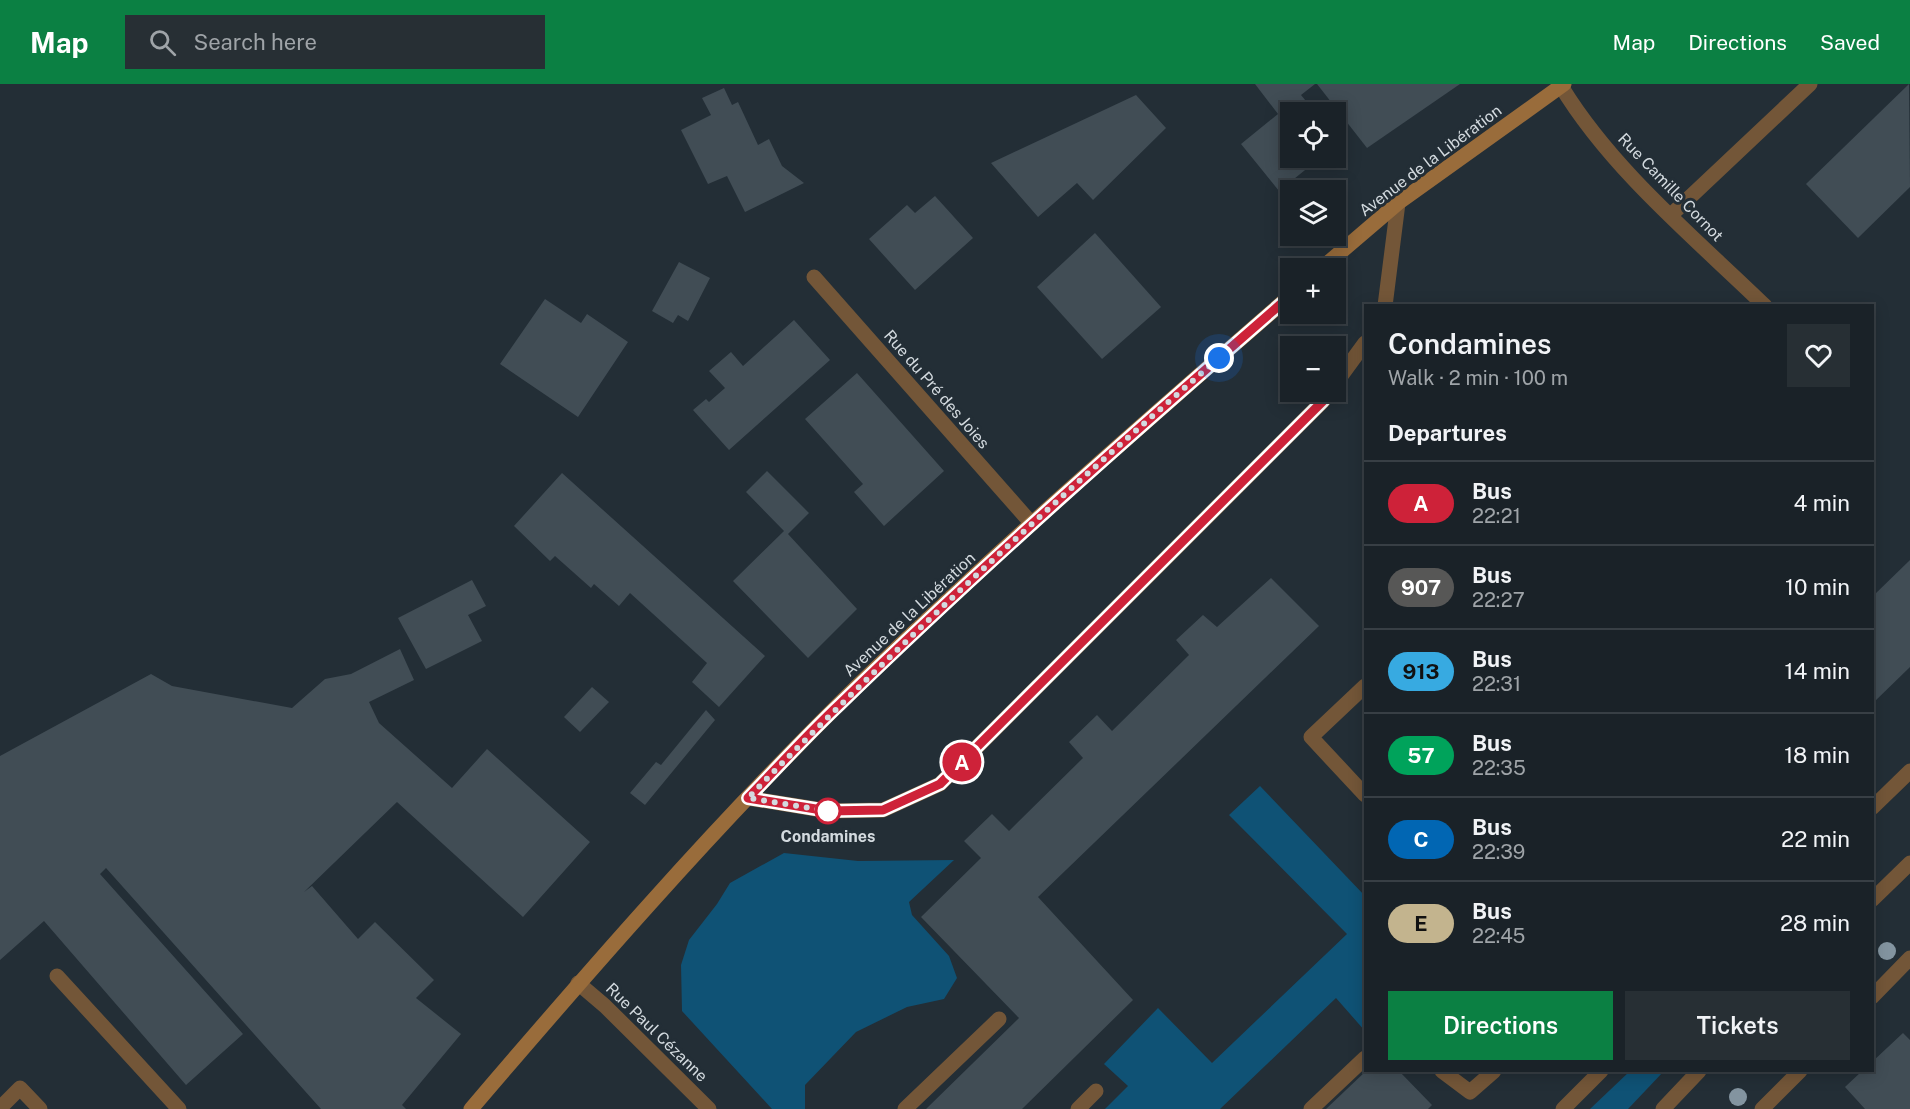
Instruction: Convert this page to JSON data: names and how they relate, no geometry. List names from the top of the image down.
{
  "streets": {
    "main road": ["Avenue de la Libération"],
    "street": ["Rue Camille Cornot", "Rue du Pré des Joies", "Rue Paul Cézanne"]
  },
  "crossings": [
    ["Avenue de la Libération", "Rue Camille Cornot"],
    ["Avenue de la Libération", "Rue du Pré des Joies"],
    ["Avenue de la Libération", "Rue Paul Cézanne"]
  ],
  "places": ["Condamines"],
  "lines": ["bus line A"],
  "page": {
    "header": "Map",
    "search": "Search here",
    "nav": ["Map", "Directions", "Saved"],
    "on_map": "A",
    "map_buttons": ["+", "−"],
    "heading": [
      ["Condamines", "Walk · 2 min · 100 m"],
      "Departures"
    ],
    "list": [
      {
        "mark": "A",
        "name": "Bus",
        "note": "22:21",
        "value": "4 min"
      },
      {
        "mark": "907",
        "name": "Bus",
        "note": "22:27",
        "value": "10 min"
      },
      {
        "mark": "913",
        "name": "Bus",
        "note": "22:31",
        "value": "14 min"
      },
      {
        "mark": "57",
        "name": "Bus",
        "note": "22:35",
        "value": "18 min"
      },
      {
        "mark": "C",
        "name": "Bus",
        "note": "22:39",
        "value": "22 min"
      },
      {
        "mark": "E",
        "name": "Bus",
        "note": "22:45",
        "value": "28 min"
      }
    ],
    "buttons": ["Directions", "Tickets"]
  }
}
